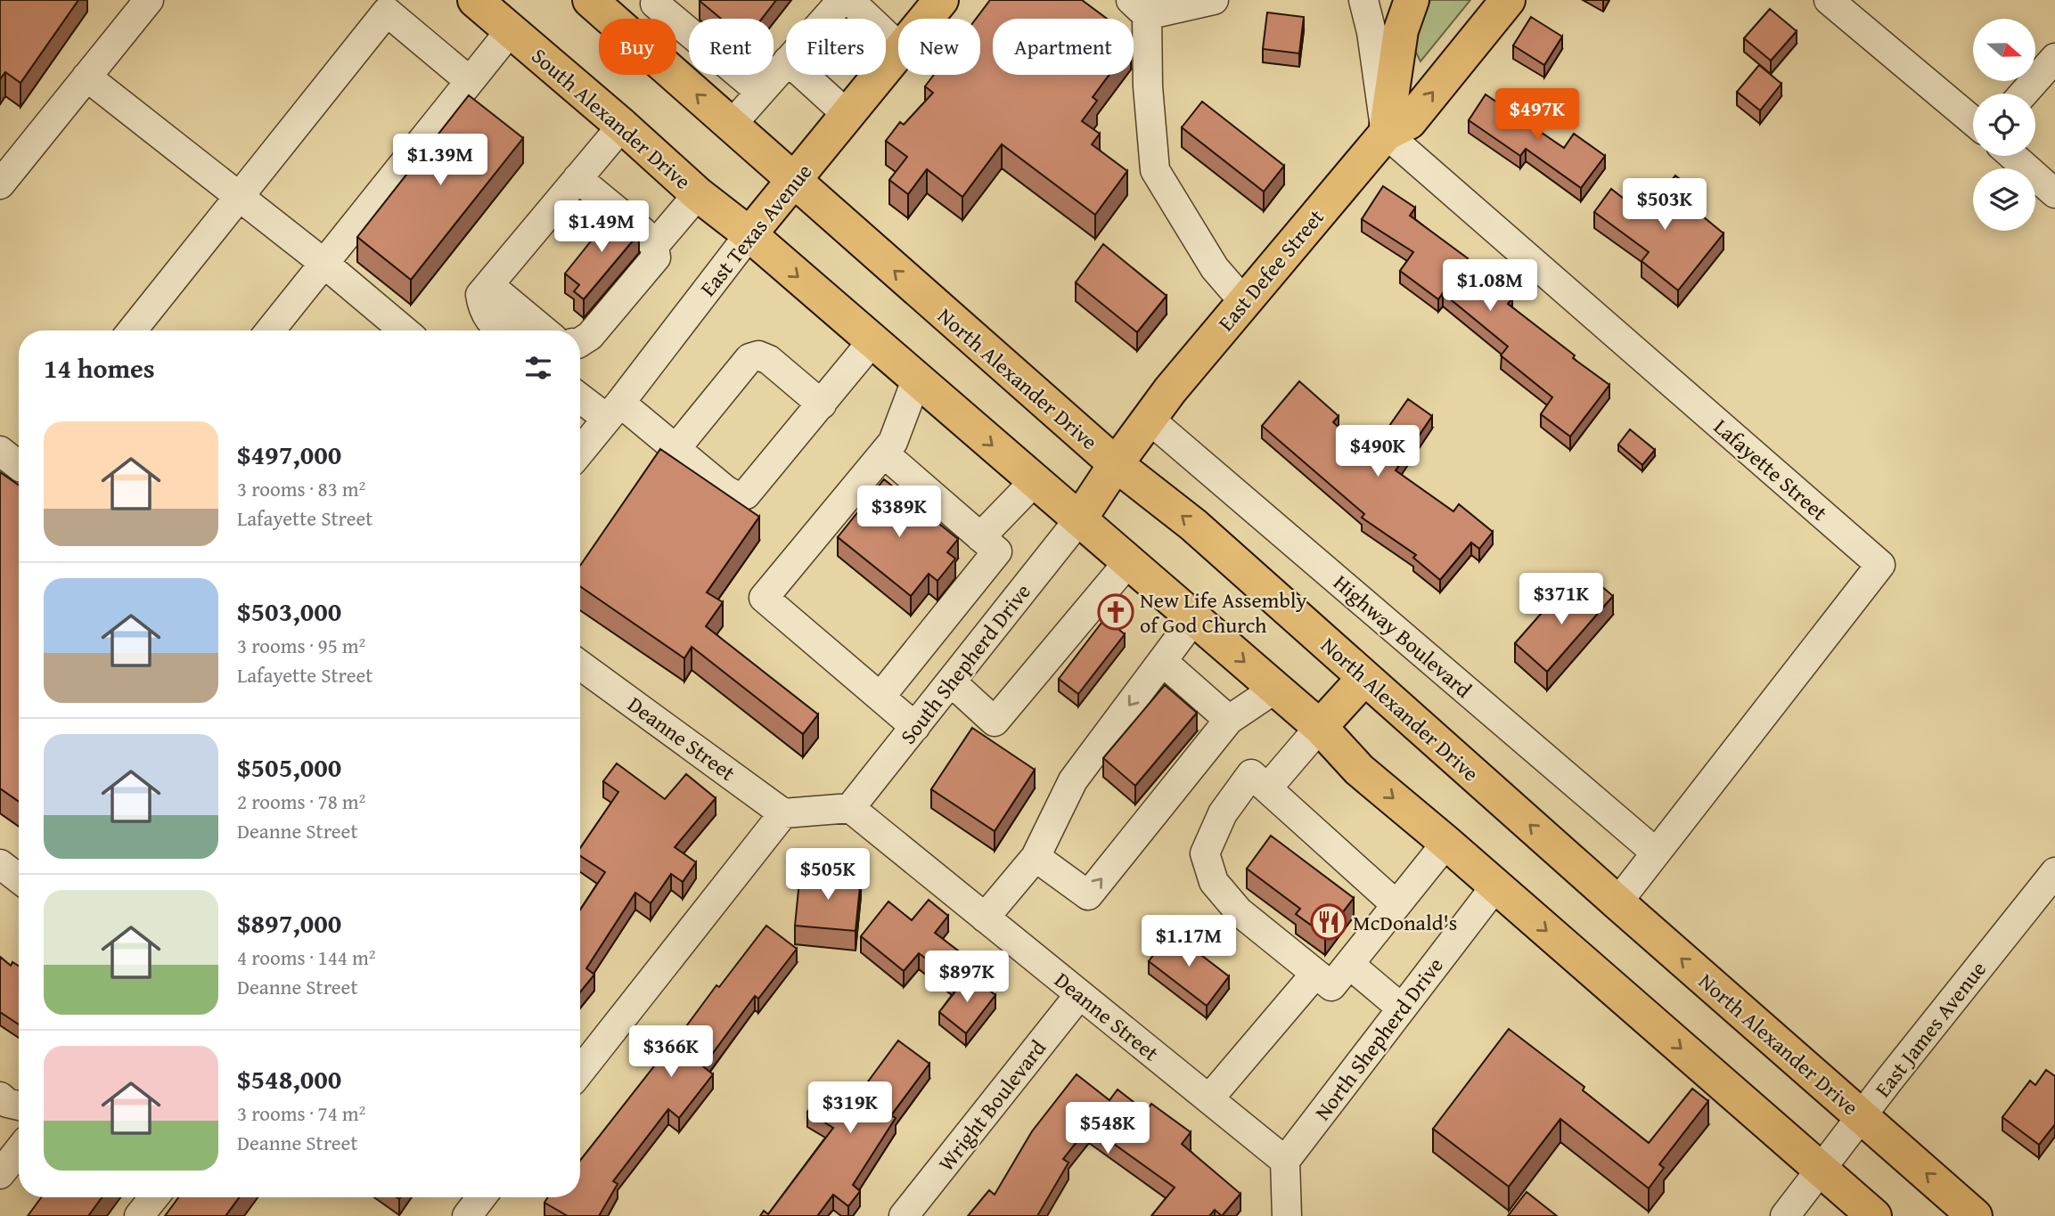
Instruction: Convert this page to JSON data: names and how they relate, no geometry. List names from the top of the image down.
{
  "streets": {
    "main road": [
      "South Alexander Drive",
      "East Texas Avenue",
      "East Defee Street",
      "North Alexander Drive"
    ],
    "street": [
      "Lafayette Street",
      "Highway Boulevard",
      "South Shepherd Drive",
      "Deanne Street",
      "East James Avenue",
      "North Shepherd Drive",
      "Wright Boulevard"
    ]
  },
  "crossings": [
    ["South Alexander Drive", "East Texas Avenue"],
    ["East Texas Avenue", "North Alexander Drive"],
    ["East Defee Street", "North Alexander Drive"],
    ["East Defee Street", "Lafayette Street"],
    ["East Defee Street", "Highway Boulevard"],
    ["East Defee Street", "South Shepherd Drive"],
    ["North Alexander Drive", "East James Avenue"],
    ["Lafayette Street", "Highway Boulevard"],
    ["South Shepherd Drive", "Deanne Street"],
    ["Deanne Street", "North Shepherd Drive"],
    ["Deanne Street", "Wright Boulevard"]
  ],
  "places": {
    "church": ["New Life Assembly of God Church"],
    "restaurant": ["McDonald's"]
  },
  "north": "right",
  "page": {
    "chip": [
      "Buy",
      "Rent",
      "Filters",
      "New",
      "Apartment"
    ],
    "price": [
      "$497K",
      "$1.39M",
      "$503K",
      "$1.49M",
      "$1.08M",
      "$490K",
      "$389K",
      "$371K",
      "$505K",
      "$1.17M",
      "$897K",
      "$366K",
      "$319K",
      "$548K"
    ],
    "heading": "14 homes",
    "list": [
      {
        "name": "$497,000",
        "note": "3 rooms · 83 m² · Lafayette Street"
      },
      {
        "name": "$503,000",
        "note": "3 rooms · 95 m² · Lafayette Street"
      },
      {
        "name": "$505,000",
        "note": "2 rooms · 78 m² · Deanne Street"
      },
      {
        "name": "$897,000",
        "note": "4 rooms · 144 m² · Deanne Street"
      },
      {
        "name": "$548,000",
        "note": "3 rooms · 74 m² · Deanne Street"
      }
    ]
  }
}
